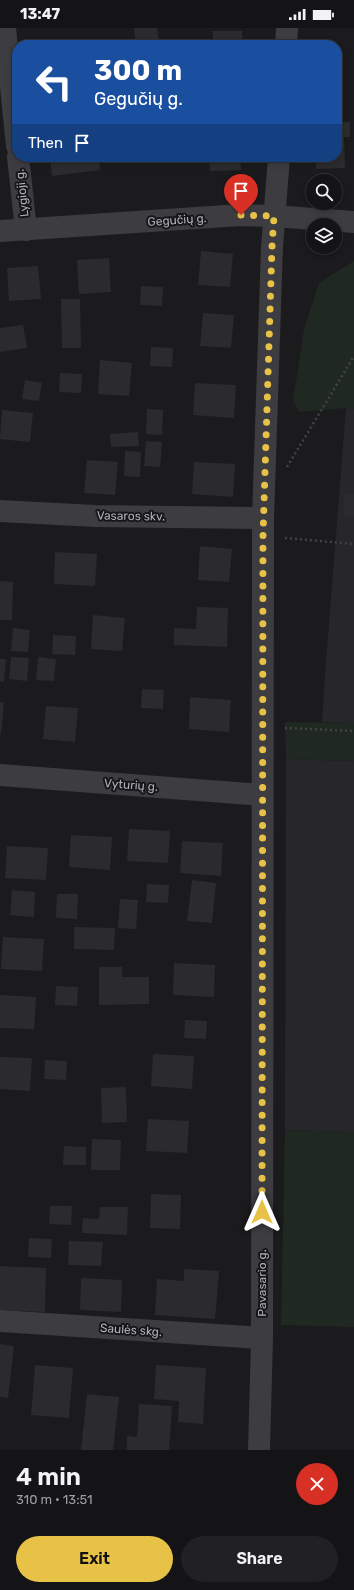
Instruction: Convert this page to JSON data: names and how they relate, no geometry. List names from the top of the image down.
{
  "streets": {
    "street": [
      "Lygioji g.",
      "Gegučių g.",
      "Vasaros skv.",
      "Vyturių g.",
      "Pavasario g.",
      "Saulės skg."
    ]
  },
  "crossings": [
    ["Lygioji g.", "Gegučių g."],
    ["Gegučių g.", "Pavasario g."],
    ["Vasaros skv.", "Pavasario g."],
    ["Vyturių g.", "Pavasario g."],
    ["Pavasario g.", "Saulės skg."]
  ],
  "page": {
    "status": "13:47",
    "turn": ["300 m", "Gegučių g."],
    "then": "Then",
    "heading": ["4 min", "310 m · 13:51"],
    "buttons": ["Exit", "Share"]
  }
}
